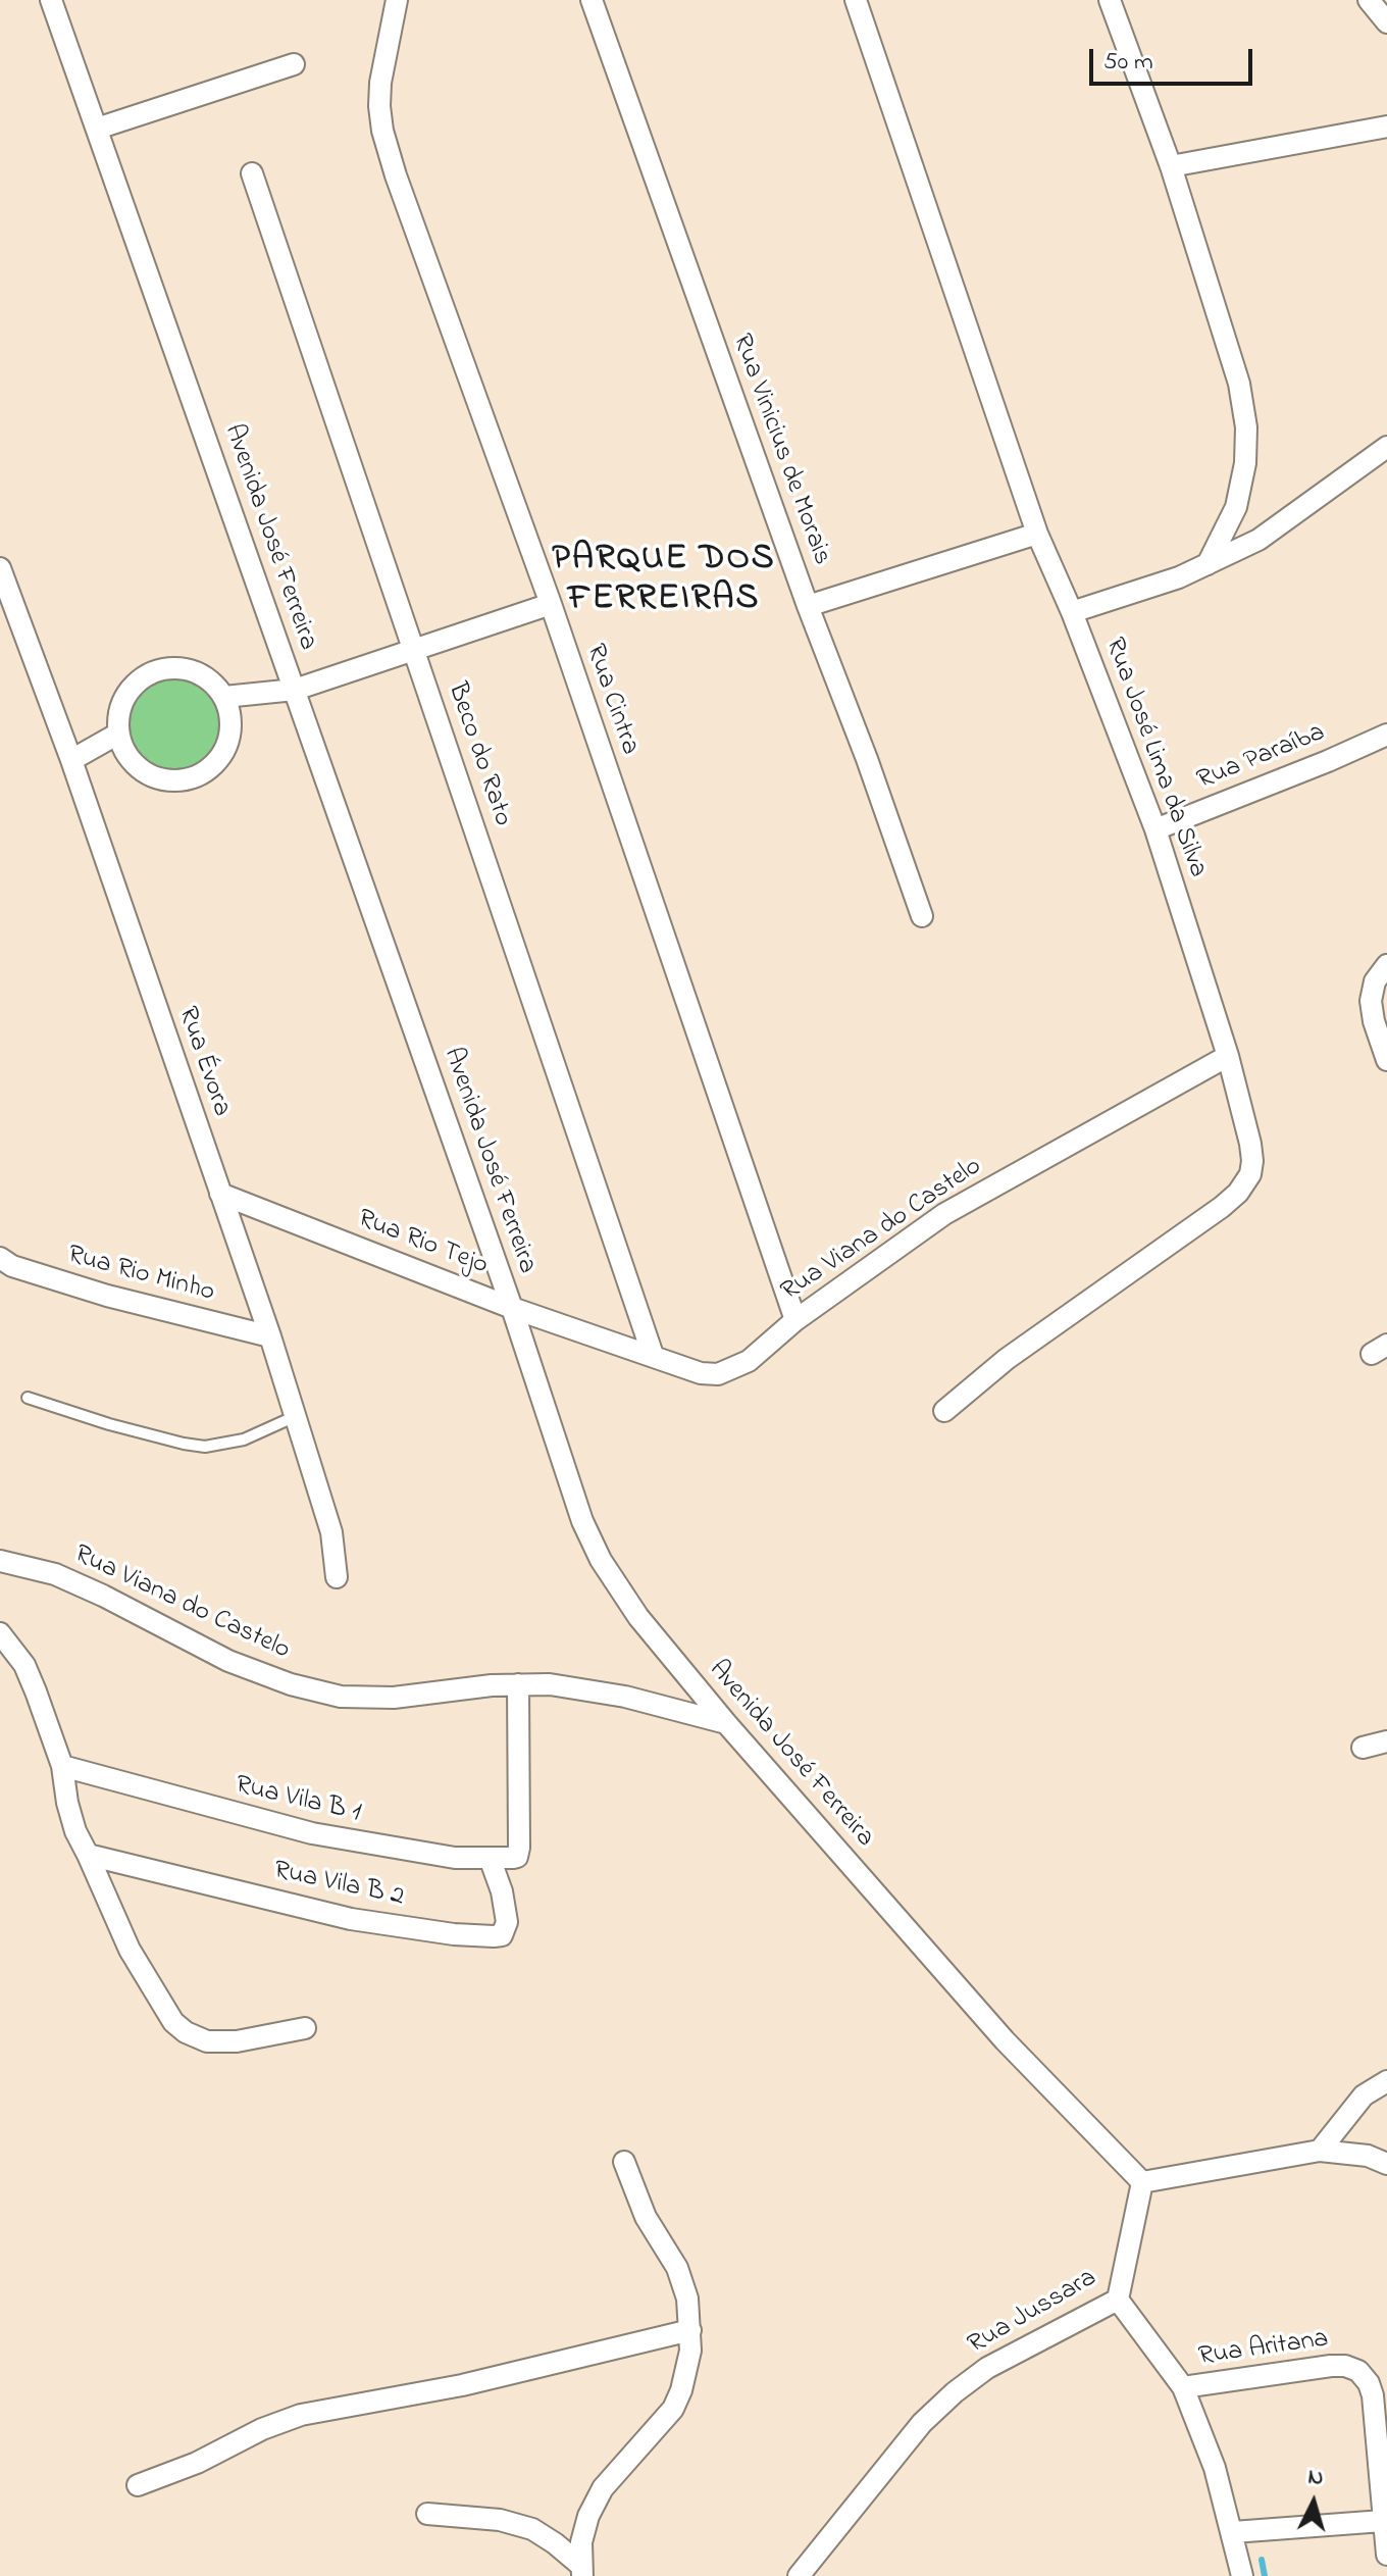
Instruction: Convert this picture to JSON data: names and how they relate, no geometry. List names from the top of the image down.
{
  "streets": {
    "street": [
      "Rua Vinicius de Morais",
      "Avenida José Ferreira",
      "Rua Cintra",
      "Beco do Rato",
      "Rua José Lima da Silva",
      "Rua Paraíba",
      "Rua Évora",
      "Rua Viana do Castelo",
      "Rua Rio Tejo",
      "Rua Rio Minho",
      "Rua Vila B 1",
      "Rua Vila B 2",
      "Rua Jussara",
      "Rua Aritana"
    ]
  },
  "crossings": [
    ["Avenida José Ferreira", "Rua Viana do Castelo"],
    ["Avenida José Ferreira", "Rua Rio Tejo"],
    ["Avenida José Ferreira", "Rua Jussara"],
    ["Rua Cintra", "Rua Viana do Castelo"],
    ["Beco do Rato", "Rua Viana do Castelo"],
    ["Beco do Rato", "Rua Rio Tejo"],
    ["Rua José Lima da Silva", "Rua Paraíba"],
    ["Rua José Lima da Silva", "Rua Viana do Castelo"],
    ["Rua Évora", "Rua Rio Tejo"],
    ["Rua Évora", "Rua Rio Minho"],
    ["Rua Viana do Castelo", "Rua Rio Tejo"],
    ["Rua Viana do Castelo", "Rua Vila B 1"],
    ["Rua Vila B 1", "Rua Vila B 2"]
  ],
  "districts": ["PARQUE DOS FERREIRAS"],
  "scale_bar": "50 m",
  "north": "top"
}
